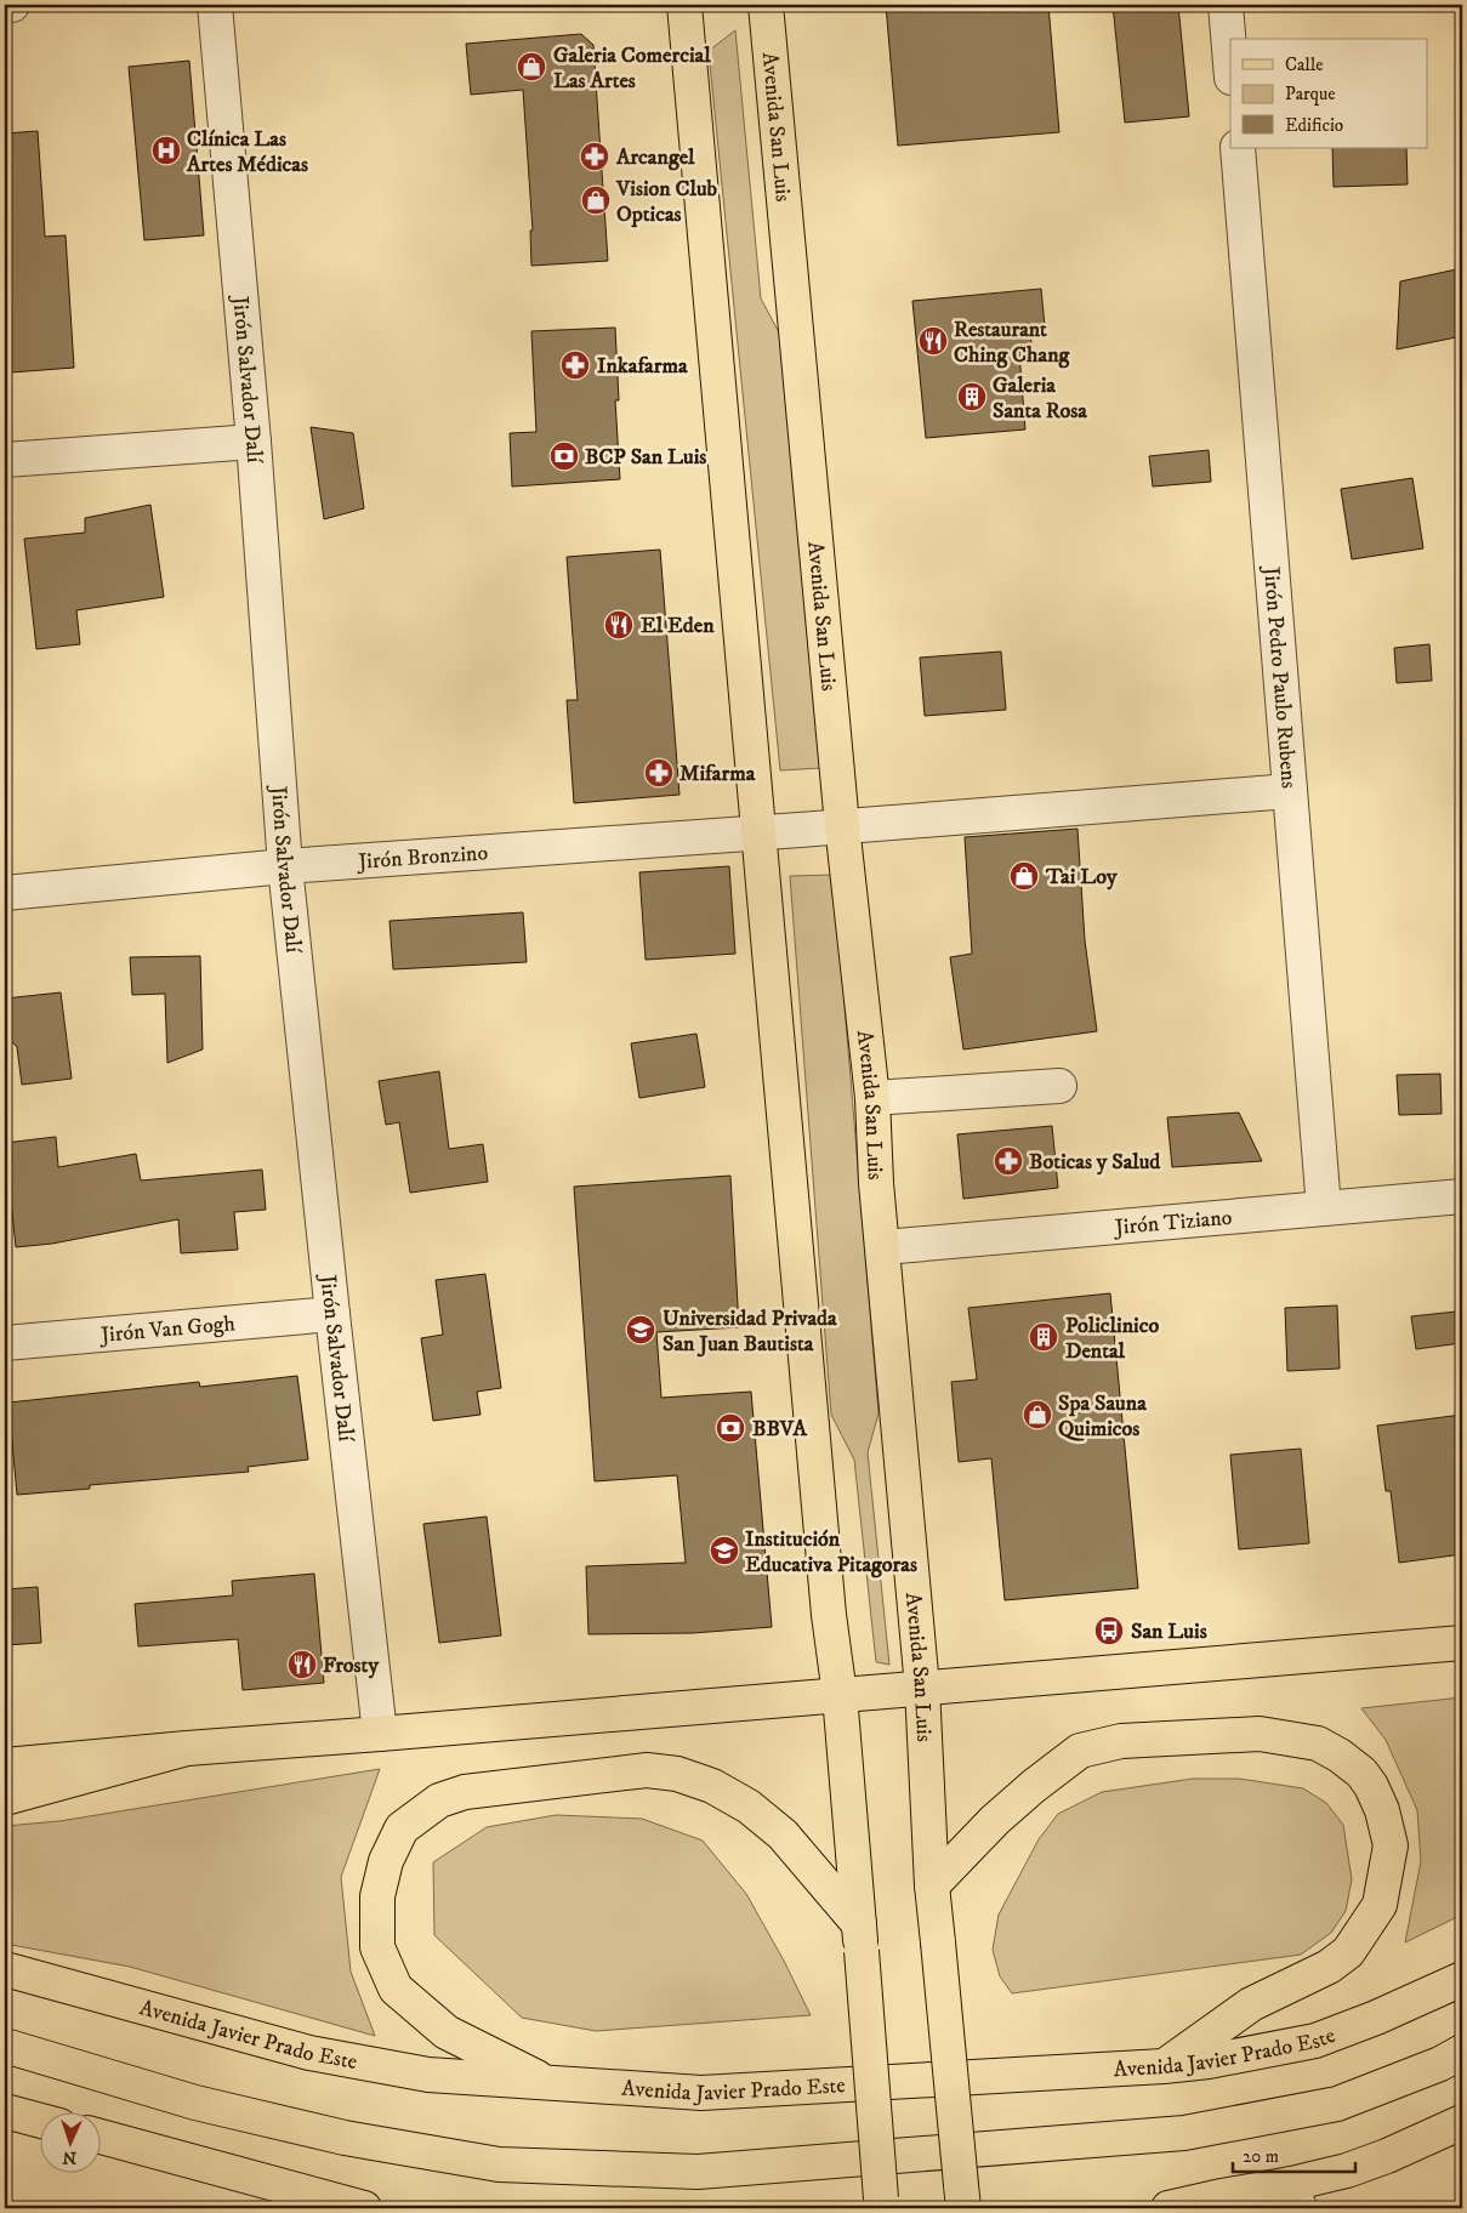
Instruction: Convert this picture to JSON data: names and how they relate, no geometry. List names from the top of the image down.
{
  "streets": {
    "main road": ["Avenida San Luis", "Avenida Javier Prado Este"],
    "street": [
      "Jirón Salvador Dalí",
      "Jirón Pedro Paulo Rubens",
      "Jirón Bronzino",
      "Jirón Tiziano",
      "Jirón Van Gogh"
    ]
  },
  "crossings": [
    ["Avenida San Luis", "Jirón Bronzino"],
    ["Avenida San Luis", "Jirón Tiziano"],
    ["Jirón Salvador Dalí", "Jirón Bronzino"],
    ["Jirón Salvador Dalí", "Jirón Van Gogh"],
    ["Jirón Pedro Paulo Rubens", "Jirón Bronzino"],
    ["Jirón Pedro Paulo Rubens", "Jirón Tiziano"]
  ],
  "places": {
    "shop": [
      "Galeria Comercial Las Artes",
      "Vision Club Opticas",
      "Tai Loy",
      "Spa Sauna Quimicos"
    ],
    "hospital": ["Clínica Las Artes Médicas"],
    "pharmacy": [
      "Arcangel",
      "Inkafarma",
      "Mifarma",
      "Boticas y Salud"
    ],
    "restaurant": ["Restaurant Ching Chang", "El Eden", "Frosty"],
    "building": ["Galeria Santa Rosa", "Policlinico Dental"],
    "bank": ["BCP San Luis", "BBVA"],
    "school or university": ["Universidad Privada San Juan Bautista", "Institución Educativa Pitagoras"],
    "bus stop": ["San Luis"]
  },
  "legend": ["Calle", "Parque", "Edificio"],
  "scale_bar": "20 m",
  "north": "bottom"
}
